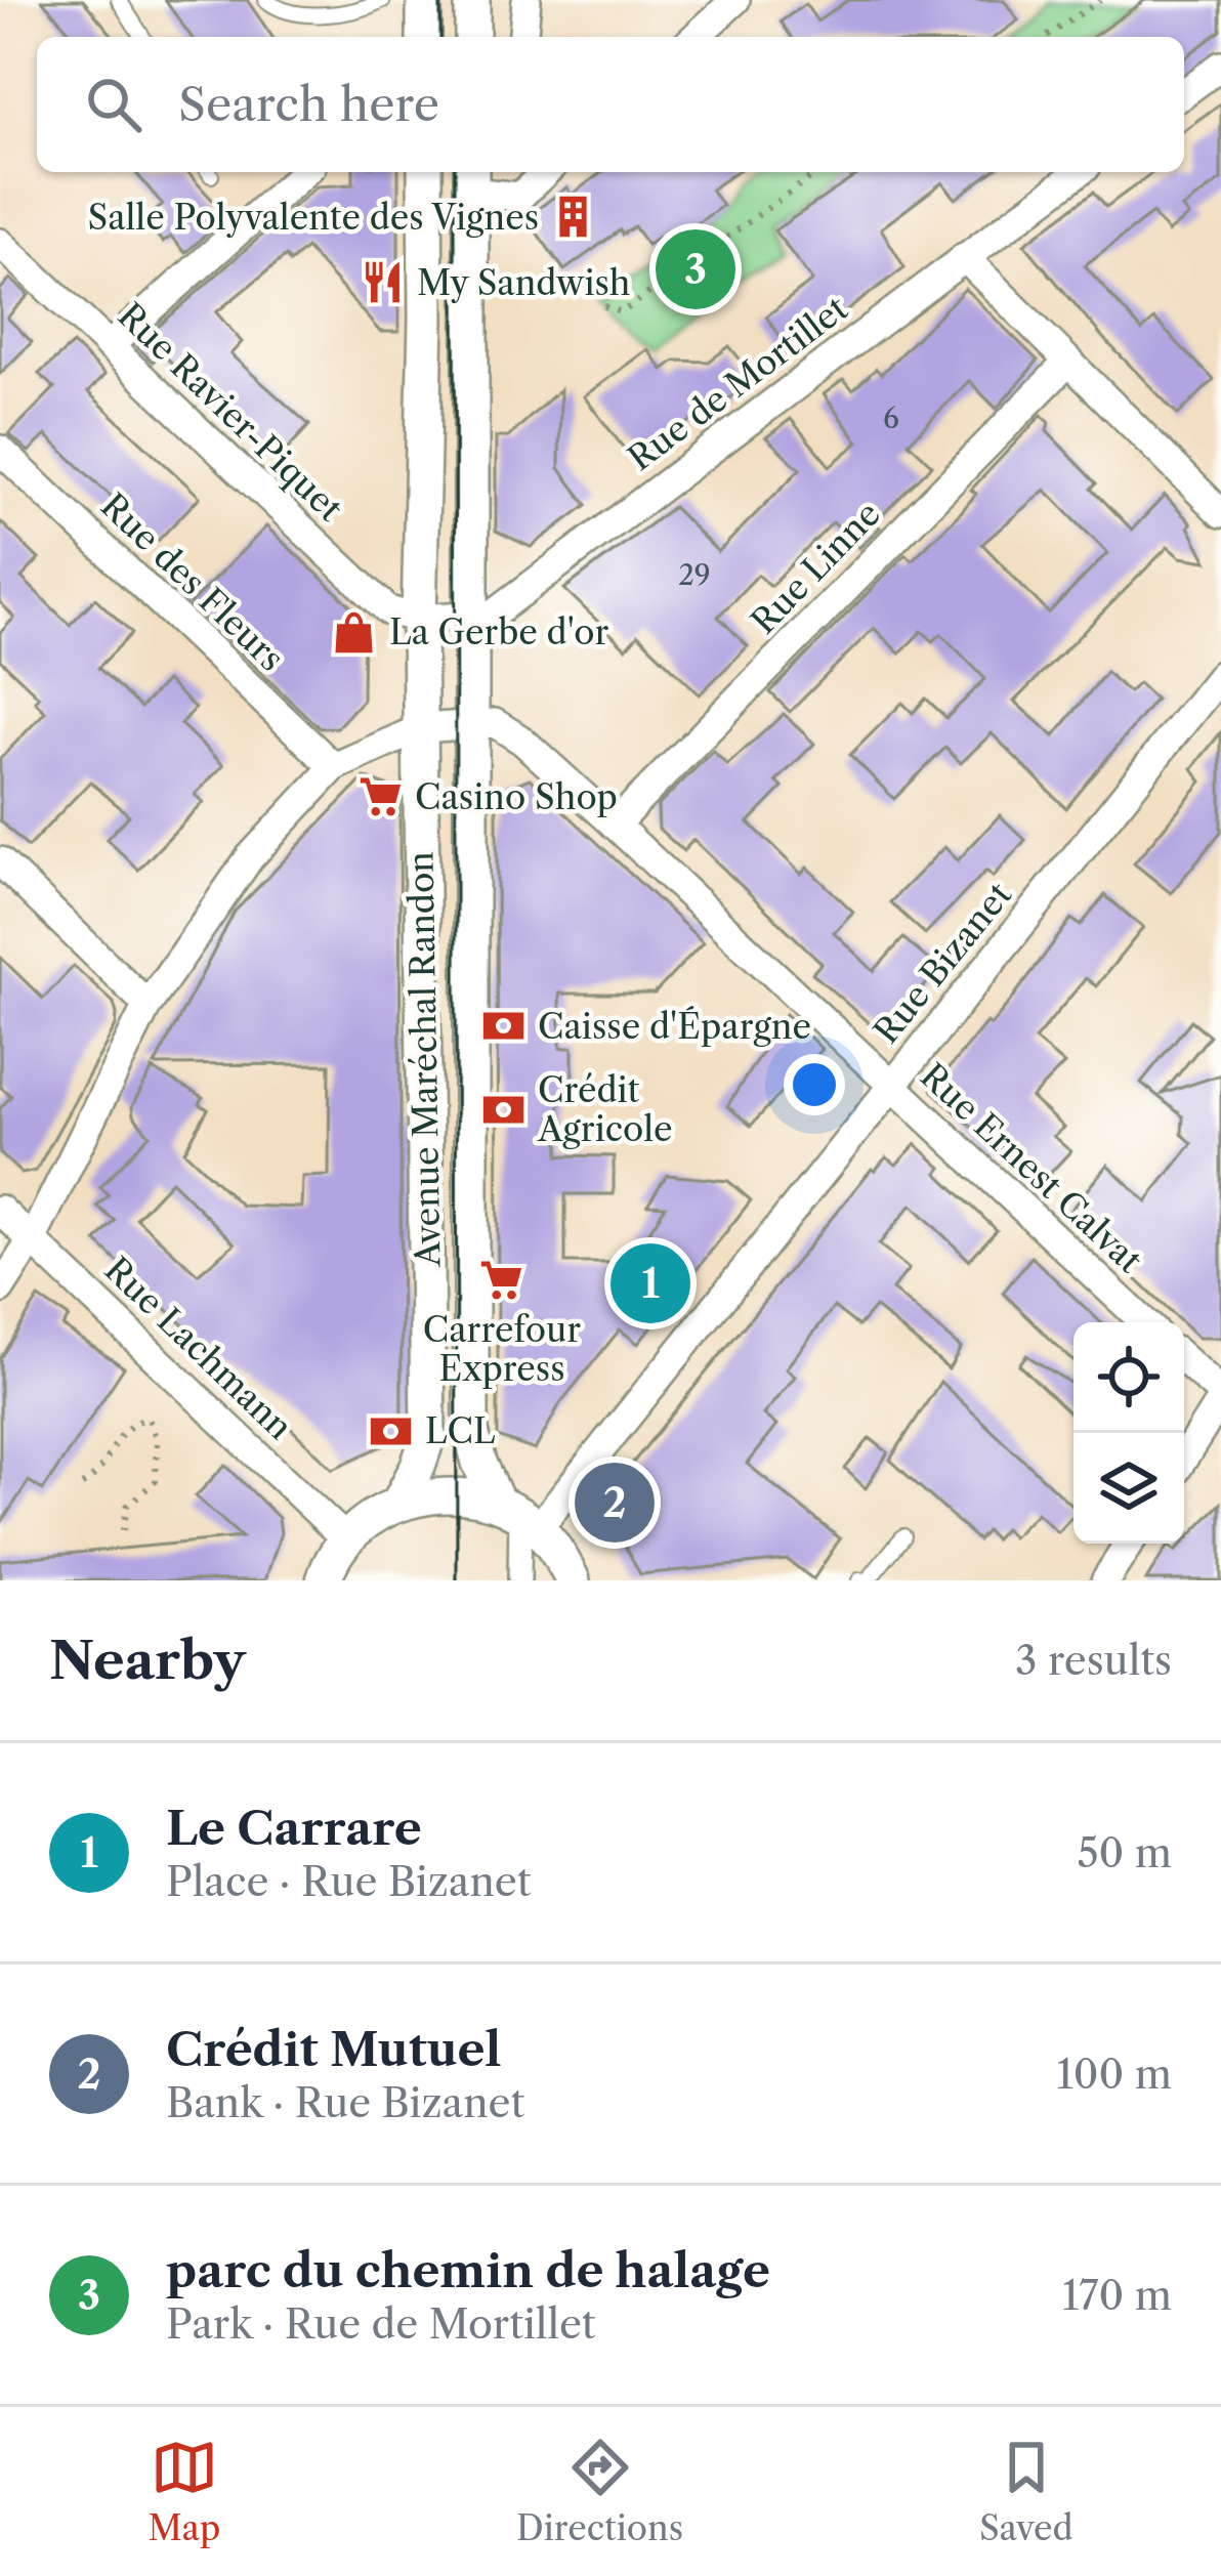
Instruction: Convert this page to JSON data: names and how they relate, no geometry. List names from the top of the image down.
{
  "streets": {
    "street": [
      "Rue de Mortillet",
      "Rue Ravier-Piquet",
      "Rue Linne",
      "Rue des Fleurs",
      "Rue Bizanet",
      "Avenue Maréchal Randon",
      "Rue Ernest Calvat",
      "Rue Lachmann"
    ]
  },
  "crossings": [
    ["Rue de Mortillet", "Rue Ravier-Piquet"],
    ["Rue de Mortillet", "Avenue Maréchal Randon"],
    ["Rue Ravier-Piquet", "Avenue Maréchal Randon"],
    ["Rue Linne", "Rue Ernest Calvat"],
    ["Rue Bizanet", "Avenue Maréchal Randon"],
    ["Rue Bizanet", "Rue Ernest Calvat"],
    ["Avenue Maréchal Randon", "Rue Ernest Calvat"]
  ],
  "places": {
    "building": ["Salle Polyvalente des Vignes"],
    "restaurant": ["My Sandwish"],
    "shop": ["La Gerbe d'or"],
    "supermarket": ["Casino Shop", "Carrefour Express"],
    "bank": ["Caisse d'Épargne", "Crédit Agricole", "LCL"]
  },
  "house_numbers": ["6", "29"],
  "page": {
    "search": "Search here",
    "pins": ["3", "1", "2"],
    "heading": ["Nearby", "3 results"],
    "list": [
      {
        "mark": "1",
        "name": "Le Carrare",
        "note": "Place · Rue Bizanet",
        "value": "50 m"
      },
      {
        "mark": "2",
        "name": "Crédit Mutuel",
        "note": "Bank · Rue Bizanet",
        "value": "100 m"
      },
      {
        "mark": "3",
        "name": "parc du chemin de halage",
        "note": "Park · Rue de Mortillet",
        "value": "170 m"
      }
    ],
    "nav": ["Map", "Directions", "Saved"]
  }
}
